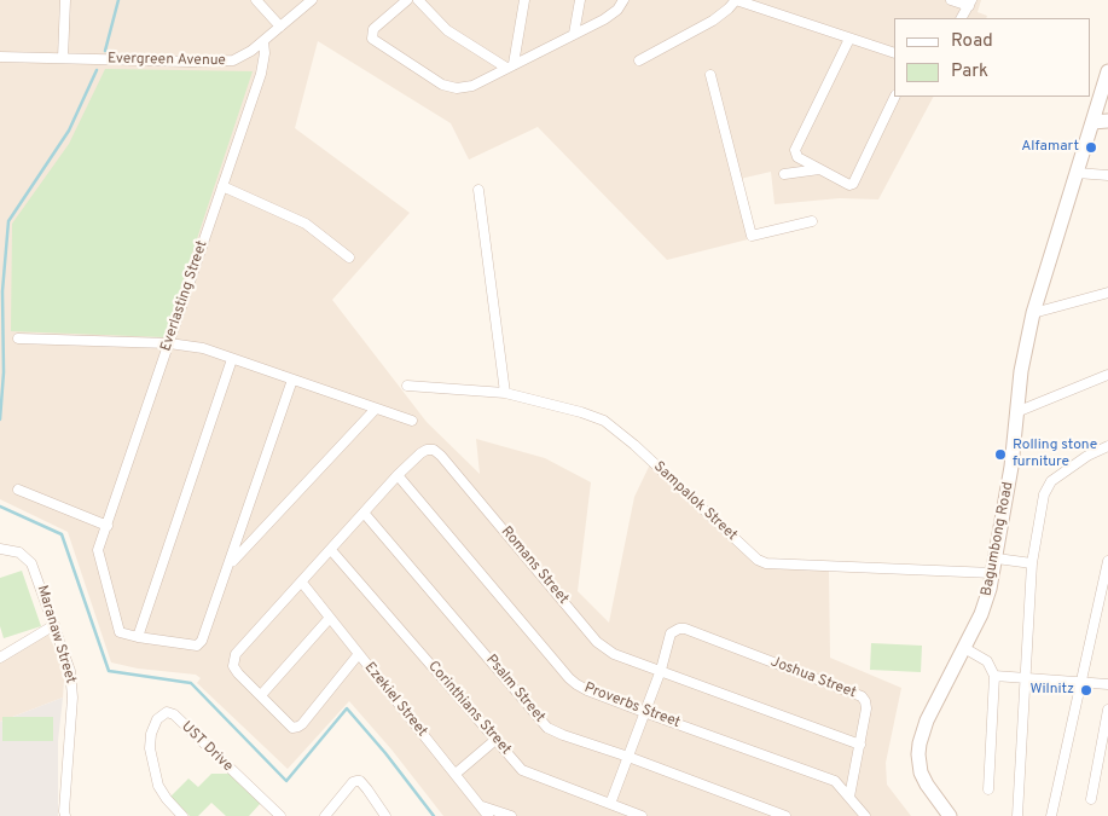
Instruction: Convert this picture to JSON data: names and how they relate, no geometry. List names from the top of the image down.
{
  "streets": {
    "main road": ["Bagumbong Road"],
    "street": [
      "Evergreen Avenue",
      "Everlasting Street",
      "Sampalok Street",
      "Romans Street",
      "Maranaw Street",
      "Joshua Street",
      "Psalm Street",
      "Ezekiel Street",
      "Proverbs Street",
      "Corinthians Street",
      "UST Drive"
    ]
  },
  "crossings": [
    ["Evergreen Avenue", "Everlasting Street"],
    ["Sampalok Street", "Bagumbong Road"],
    ["Romans Street", "Joshua Street"],
    ["Romans Street", "Proverbs Street"],
    ["Joshua Street", "Proverbs Street"]
  ],
  "places": ["Alfamart", "Rolling stone furniture", "Wilnitz"],
  "legend": ["Road", "Park"]
}
